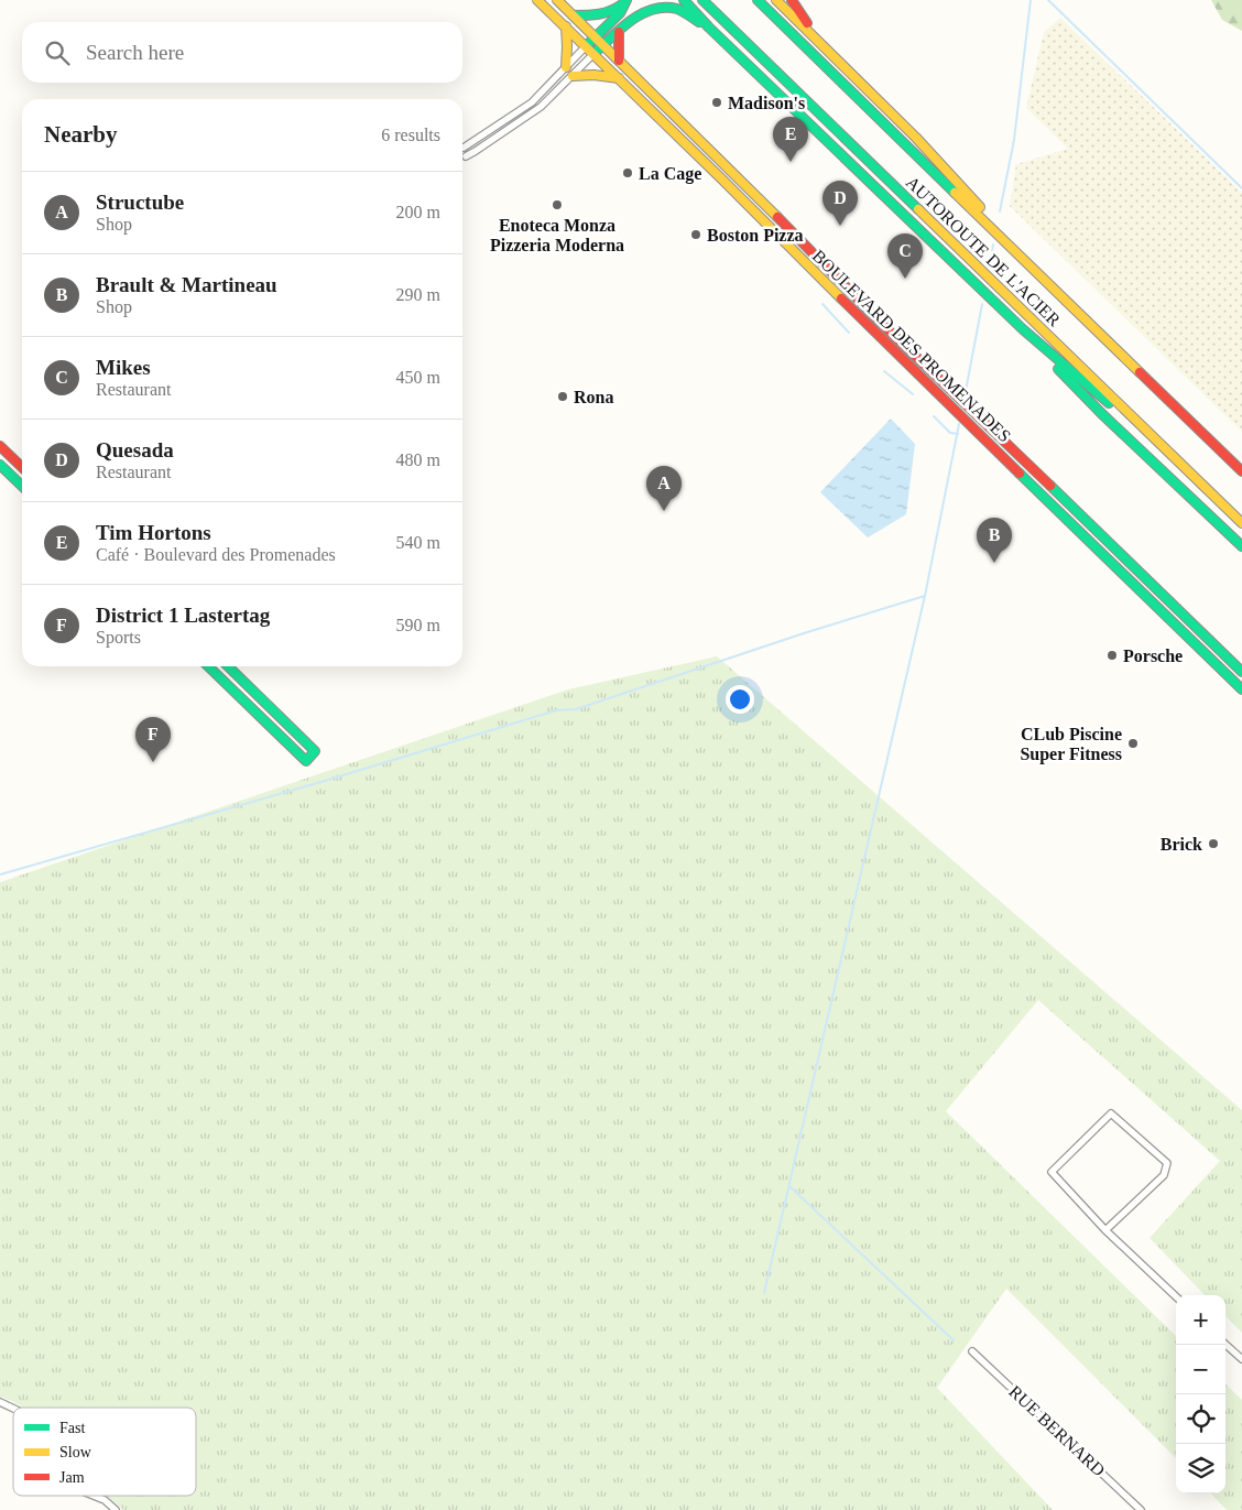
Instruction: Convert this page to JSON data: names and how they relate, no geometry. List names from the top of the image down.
{
  "streets": {
    "main road": ["AUTOROUTE DE L'ACIER", "BOULEVARD DES PROMENADES"],
    "street": ["RUE BERNARD"]
  },
  "places": [
    "Madison's",
    "La Cage",
    "Enoteca Monza Pizzeria Moderna",
    "Boston Pizza",
    "Rona",
    "Porsche",
    "CLub Piscine Super Fitness",
    "Brick"
  ],
  "legend": ["Fast", "Slow", "Jam"],
  "page": {
    "search": "Search here",
    "heading": ["Nearby", "6 results"],
    "pins": [
      "E",
      "D",
      "C",
      "A",
      "B",
      "F"
    ],
    "list": [
      {
        "mark": "A",
        "name": "Structube",
        "note": "Shop",
        "value": "200 m"
      },
      {
        "mark": "B",
        "name": "Brault & Martineau",
        "note": "Shop",
        "value": "290 m"
      },
      {
        "mark": "C",
        "name": "Mikes",
        "note": "Restaurant",
        "value": "450 m"
      },
      {
        "mark": "D",
        "name": "Quesada",
        "note": "Restaurant",
        "value": "480 m"
      },
      {
        "mark": "E",
        "name": "Tim Hortons",
        "note": "Café · Boulevard des Promenades",
        "value": "540 m"
      },
      {
        "mark": "F",
        "name": "District 1 Lastertag",
        "note": "Sports",
        "value": "590 m"
      }
    ],
    "map_buttons": ["+", "−"]
  }
}
